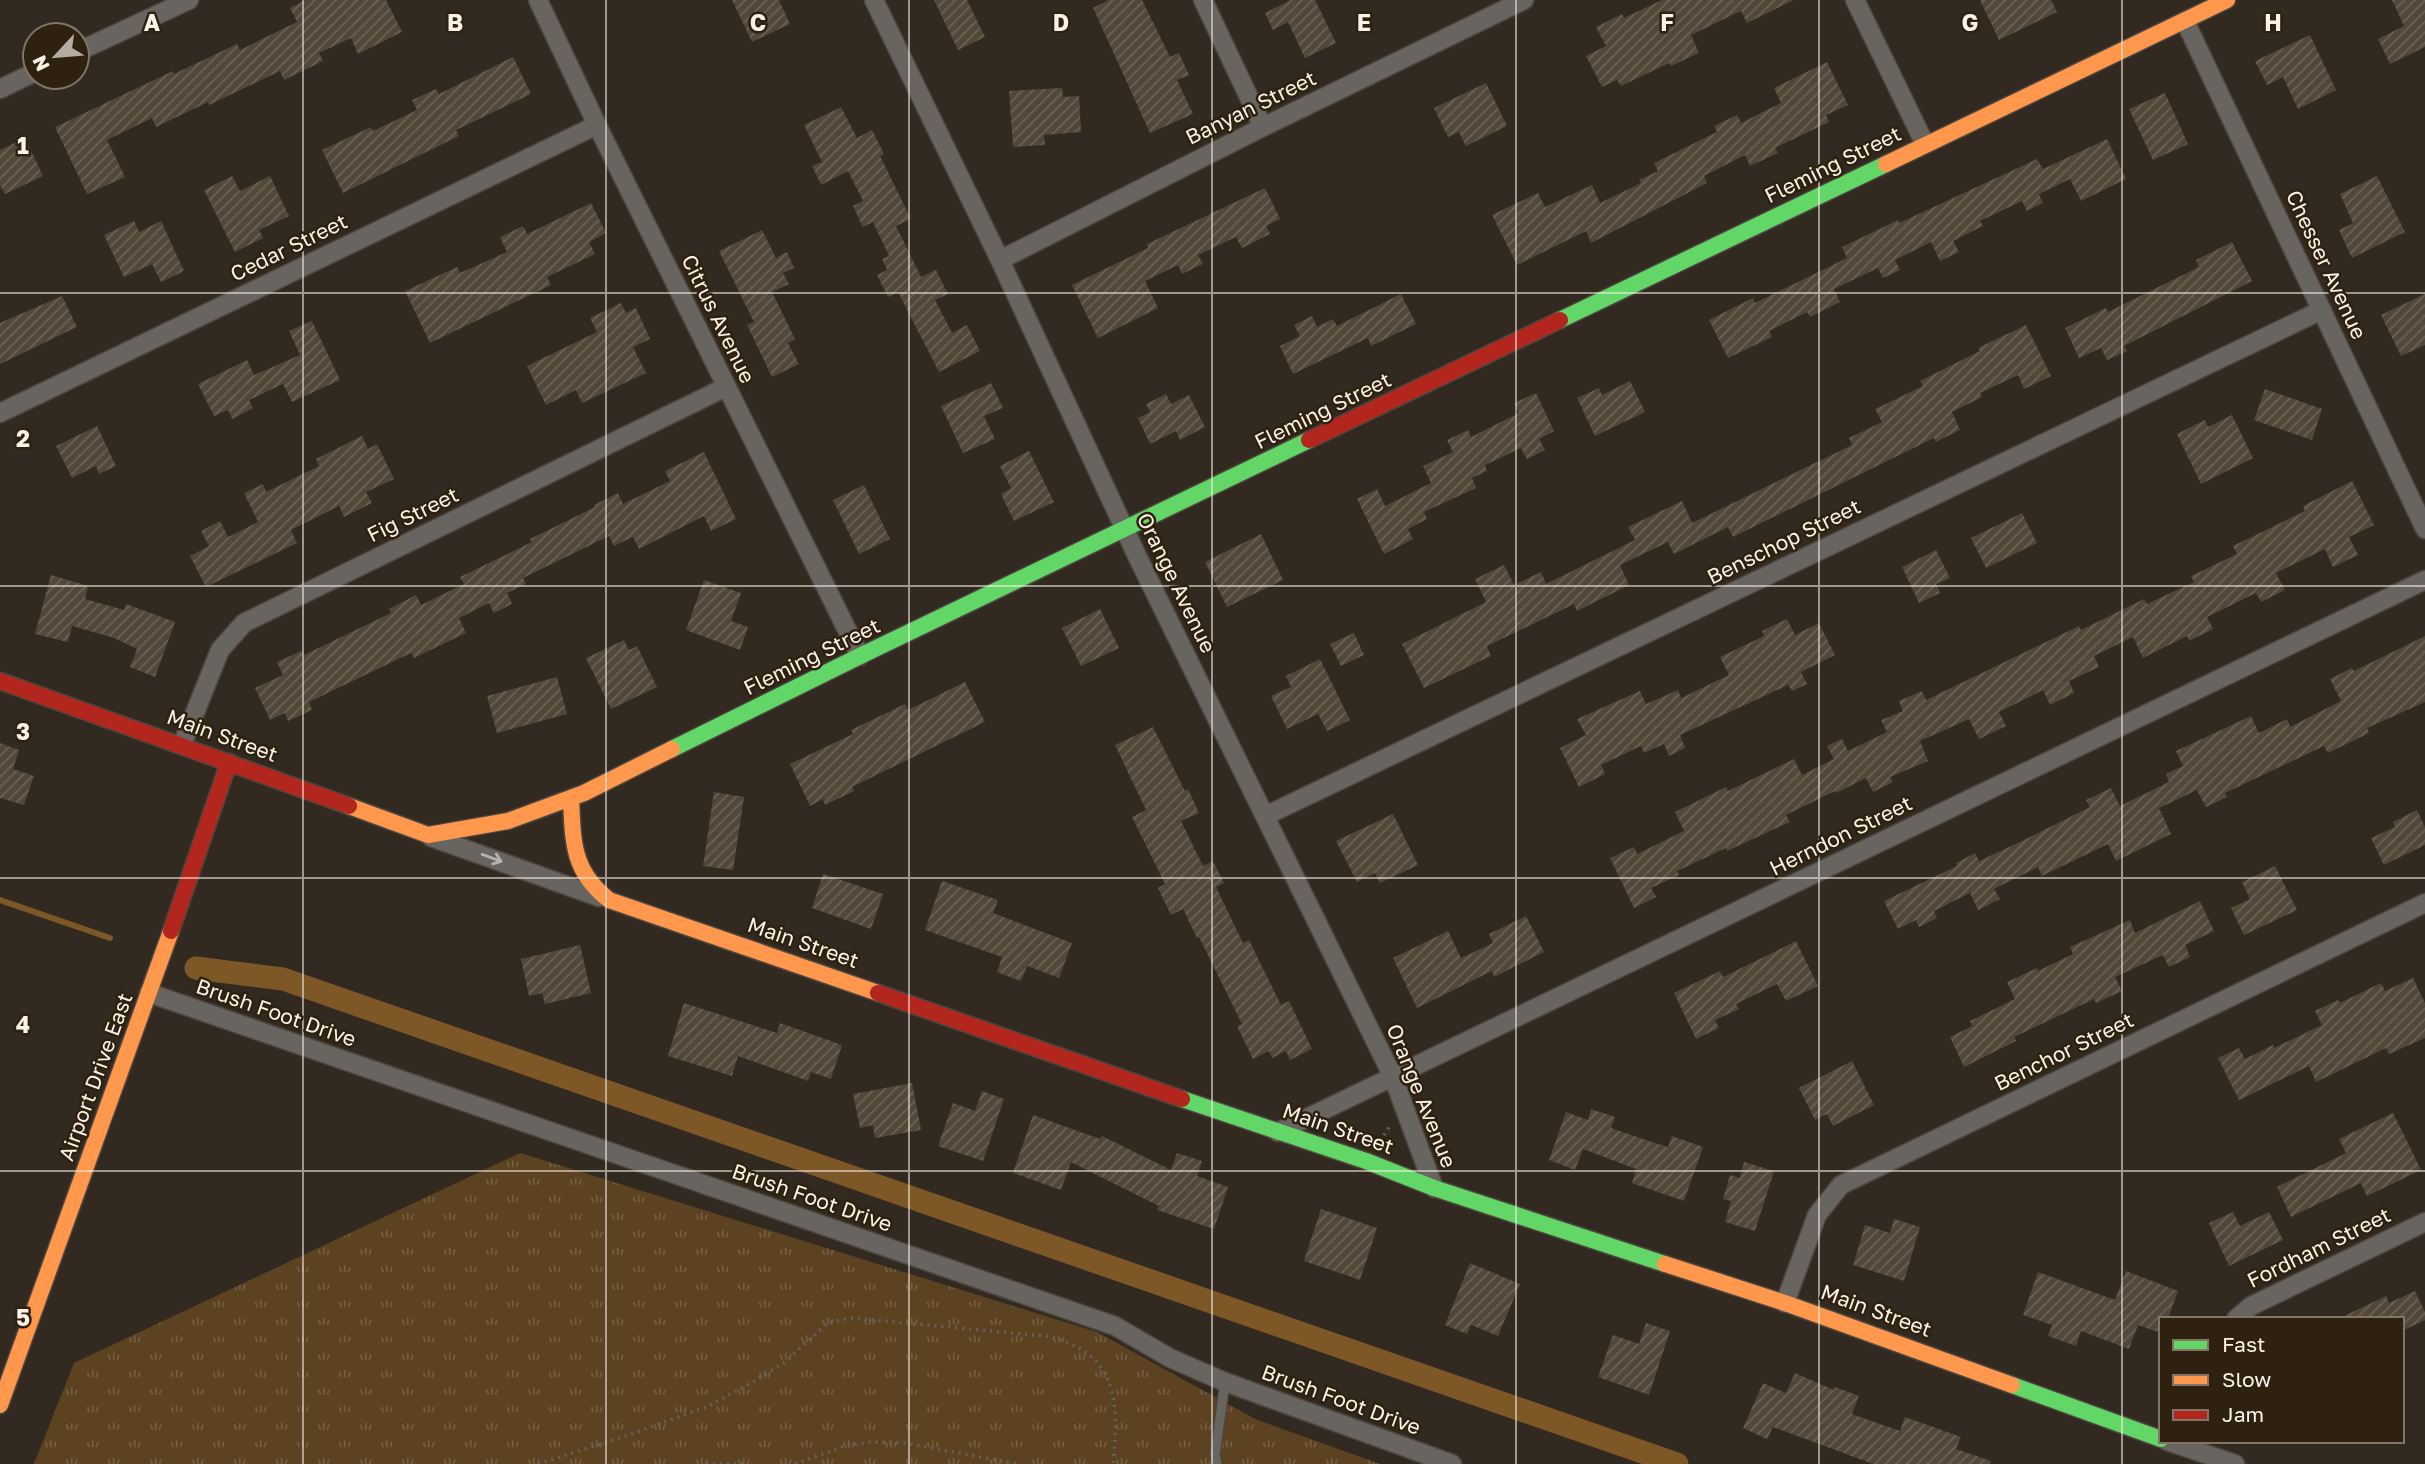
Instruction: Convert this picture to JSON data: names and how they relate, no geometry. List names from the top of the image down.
{
  "streets": {
    "street": [
      "Banyan Street",
      "Fleming Street",
      "Cedar Street",
      "Chesser Avenue",
      "Citrus Avenue",
      "Fig Street",
      "Benschop Street",
      "Orange Avenue",
      "Main Street",
      "Herndon Street",
      "Brush Foot Drive",
      "Benchor Street",
      "Airport Drive East",
      "Fordham Street"
    ]
  },
  "crossings": [
    ["Banyan Street", "Orange Avenue"],
    ["Fleming Street", "Chesser Avenue"],
    ["Fleming Street", "Citrus Avenue"],
    ["Fleming Street", "Orange Avenue"],
    ["Fleming Street", "Main Street"],
    ["Cedar Street", "Citrus Avenue"],
    ["Chesser Avenue", "Benschop Street"],
    ["Citrus Avenue", "Fig Street"],
    ["Fig Street", "Main Street"],
    ["Benschop Street", "Orange Avenue"],
    ["Orange Avenue", "Main Street"],
    ["Orange Avenue", "Herndon Street"],
    ["Main Street", "Herndon Street"],
    ["Main Street", "Benchor Street"],
    ["Main Street", "Airport Drive East"],
    ["Brush Foot Drive", "Airport Drive East"]
  ],
  "legend": ["Fast", "Slow", "Jam"],
  "north": "bottom left",
  "grid": {
    "columns": [
      "A",
      "B",
      "C",
      "D",
      "E",
      "F",
      "G",
      "H"
    ],
    "rows": [
      "1",
      "2",
      "3",
      "4",
      "5"
    ]
  }
}
